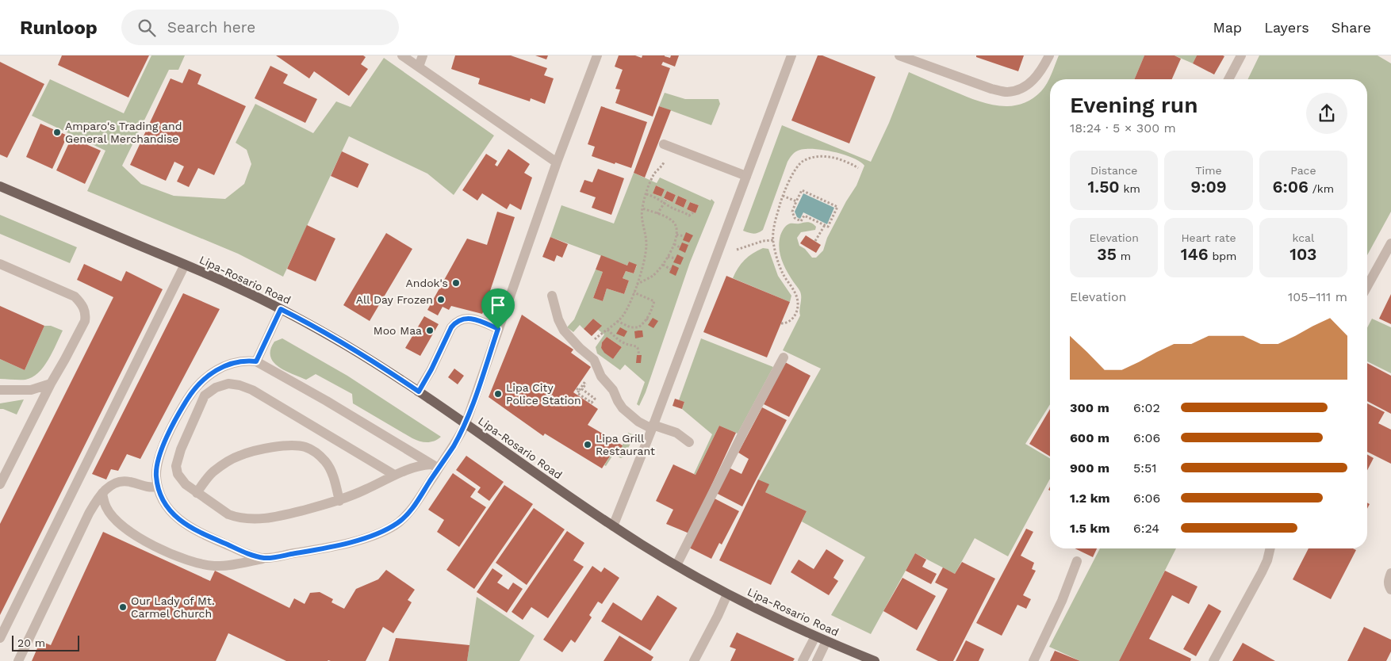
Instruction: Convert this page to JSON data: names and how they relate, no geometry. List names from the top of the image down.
{
  "streets": {
    "main road": ["Lipa-Rosario Road"]
  },
  "places": [
    "Amparo's Trading and General Merchandise",
    "Andok's",
    "All Day Frozen",
    "Moo Maa",
    "Lipa City Police Station",
    "Lipa Grill Restaurant",
    "Our Lady of Mt. Carmel Church"
  ],
  "scale_bar": "20 m",
  "page": {
    "header": "Runloop",
    "search": "Search here",
    "nav": ["Map", "Layers", "Share"],
    "heading": ["Evening run", "18:24 · 5 × 300 m"],
    "stats": [
      ["Distance", "1.50 km"],
      ["Time", "9:09"],
      ["Pace", "6:06 /km"],
      ["Elevation", "35 m"],
      ["Heart rate", "146 bpm"],
      ["kcal", "103"]
    ],
    "chart": ["Elevation", "105–111 m"],
    "list": [
      {
        "name": "300 m",
        "note": "6:02"
      },
      {
        "name": "600 m",
        "note": "6:06"
      },
      {
        "name": "900 m",
        "note": "5:51"
      },
      {
        "name": "1.2 km",
        "note": "6:06"
      },
      {
        "name": "1.5 km",
        "note": "6:24"
      }
    ],
    "scale": "20 m"
  }
}
